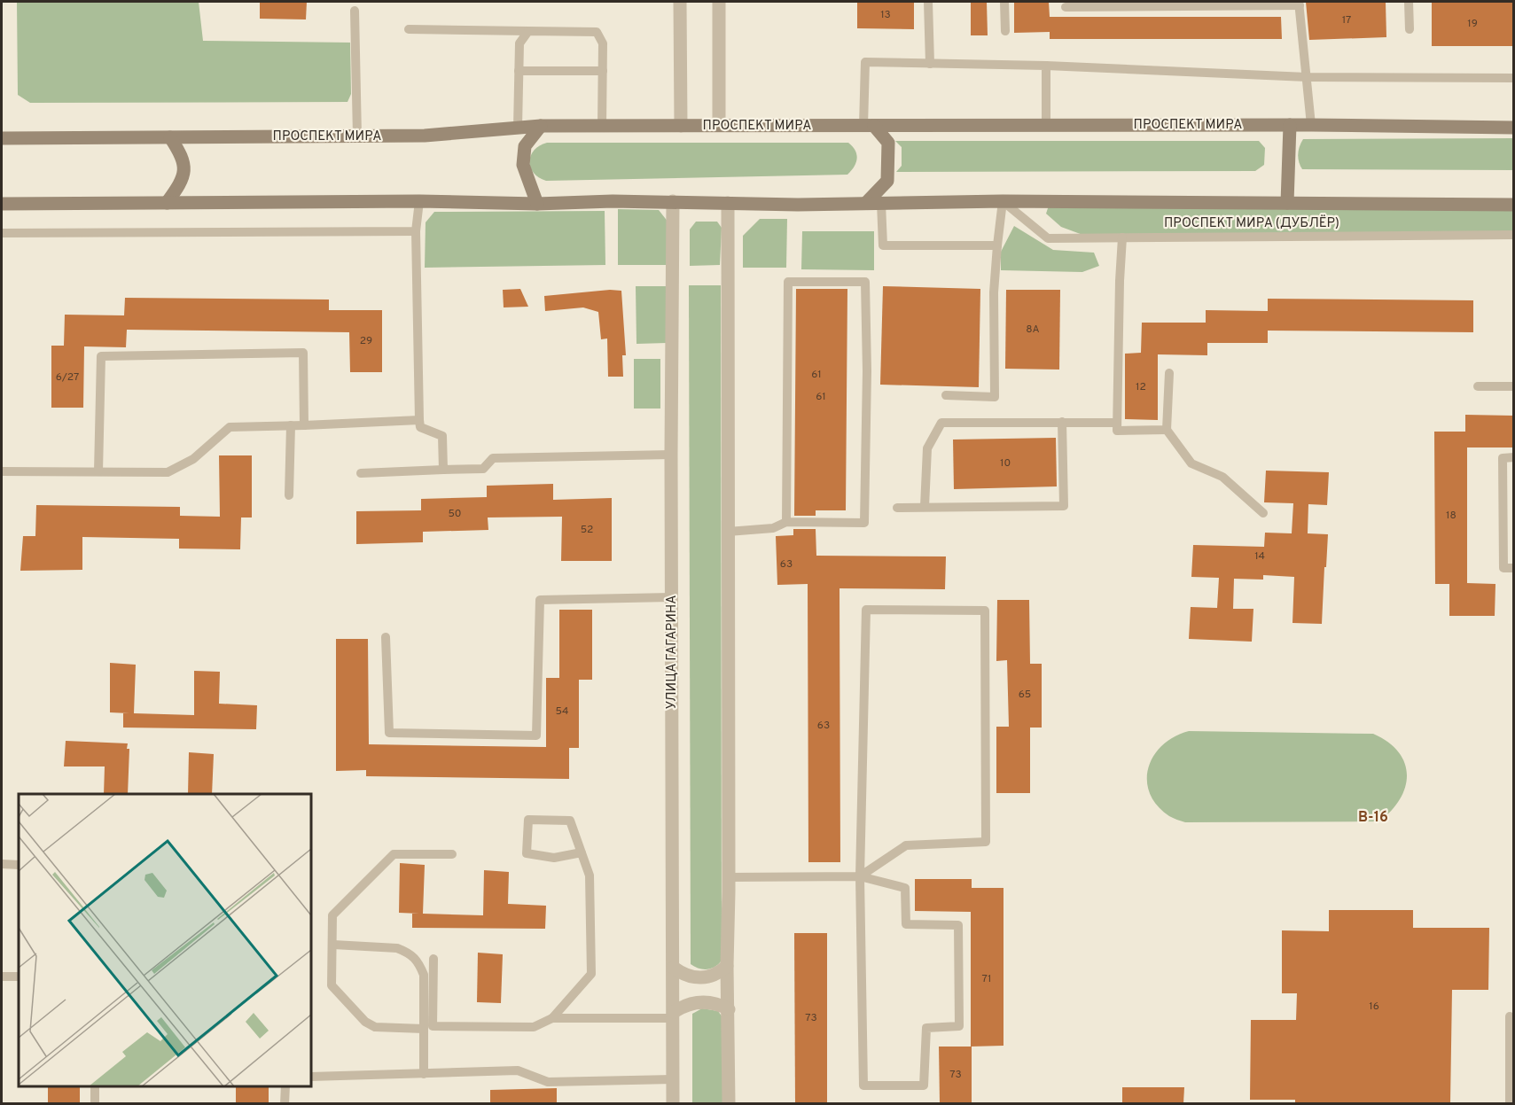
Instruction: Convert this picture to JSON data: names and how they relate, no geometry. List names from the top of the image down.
{
  "streets": {
    "main road": ["ПРОСПЕКТ МИРА"],
    "street": ["УЛИЦА ГАГАРИНА"],
    "lane": ["ПРОСПЕКТ МИРА (ДУБЛЁР)"]
  },
  "districts": ["В-16"],
  "house_numbers": [
    "13",
    "17",
    "19",
    "8А",
    "29",
    "61",
    "6/27",
    "12",
    "61",
    "10",
    "50",
    "18",
    "52",
    "14",
    "63",
    "65",
    "54",
    "63",
    "71",
    "16",
    "73",
    "73"
  ]
}
